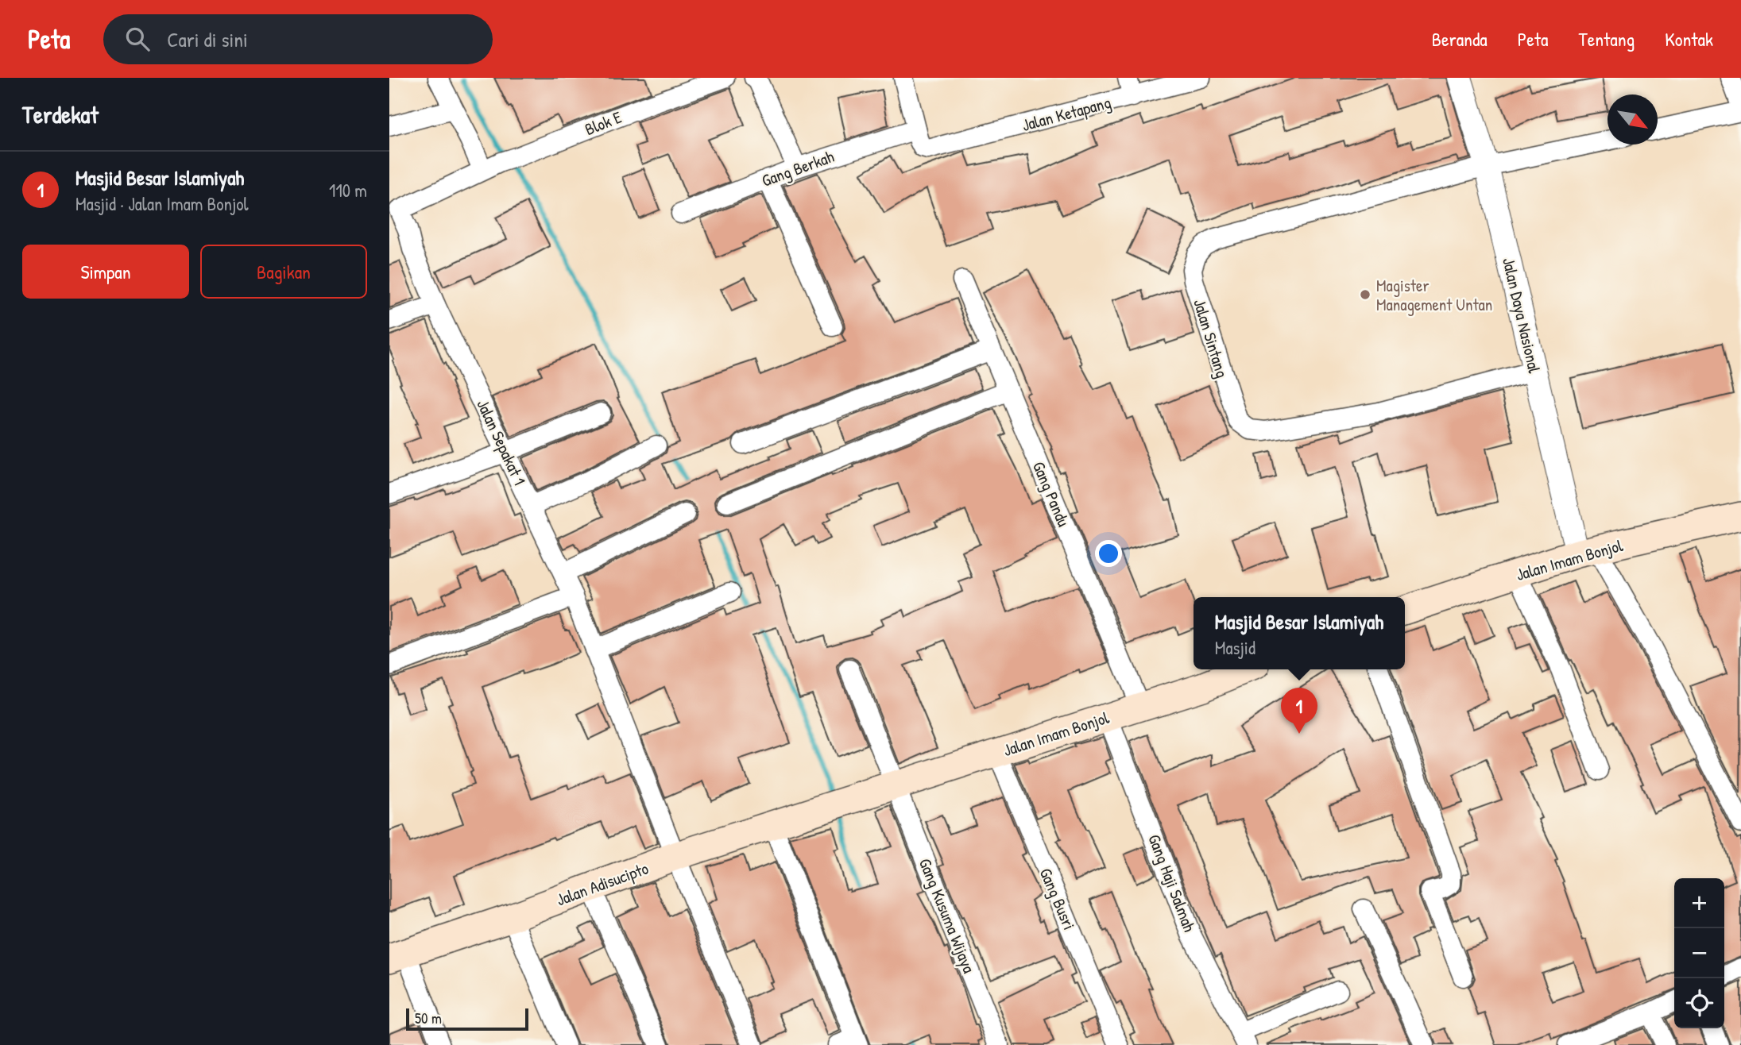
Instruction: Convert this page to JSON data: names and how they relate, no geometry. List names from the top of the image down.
{
  "streets": {
    "main road": ["Jalan Imam Bonjol", "Jalan Adisucipto"],
    "street": [
      "Jalan Ketapang",
      "Blok E",
      "Gang Berkah",
      "Jalan Daya Nasional",
      "Jalan Sintang",
      "Jalan Sepakat 1",
      "Gang Pandu",
      "Gang Haji Salmah",
      "Gang Busri",
      "Gang Kusuma Wijaya"
    ]
  },
  "crossings": [
    ["Jalan Ketapang", "Gang Berkah"],
    ["Blok E", "Jalan Sepakat 1"],
    ["Jalan Daya Nasional", "Jalan Sintang"],
    ["Jalan Daya Nasional", "Jalan Imam Bonjol"],
    ["Jalan Sepakat 1", "Jalan Adisucipto"],
    ["Gang Pandu", "Jalan Imam Bonjol"],
    ["Jalan Imam Bonjol", "Gang Haji Salmah"],
    ["Jalan Imam Bonjol", "Jalan Adisucipto"],
    ["Jalan Imam Bonjol", "Gang Busri"],
    ["Jalan Imam Bonjol", "Gang Kusuma Wijaya"]
  ],
  "places": ["Magister Management Untan"],
  "scale_bar": "50 m",
  "north": "bottom right",
  "page": {
    "header": "Peta",
    "search": "Cari di sini",
    "nav": [
      "Beranda",
      "Peta",
      "Tentang",
      "Kontak"
    ],
    "heading": "Terdekat",
    "list": [
      {
        "mark": "1",
        "name": "Masjid Besar Islamiyah",
        "note": "Masjid · Jalan Imam Bonjol",
        "value": "110 m"
      }
    ],
    "buttons": ["Simpan", "Bagikan"],
    "popup": ["Masjid Besar Islamiyah", "Masjid"],
    "pins": "1",
    "map_buttons": ["+", "−"],
    "scale": "50 m"
  }
}
